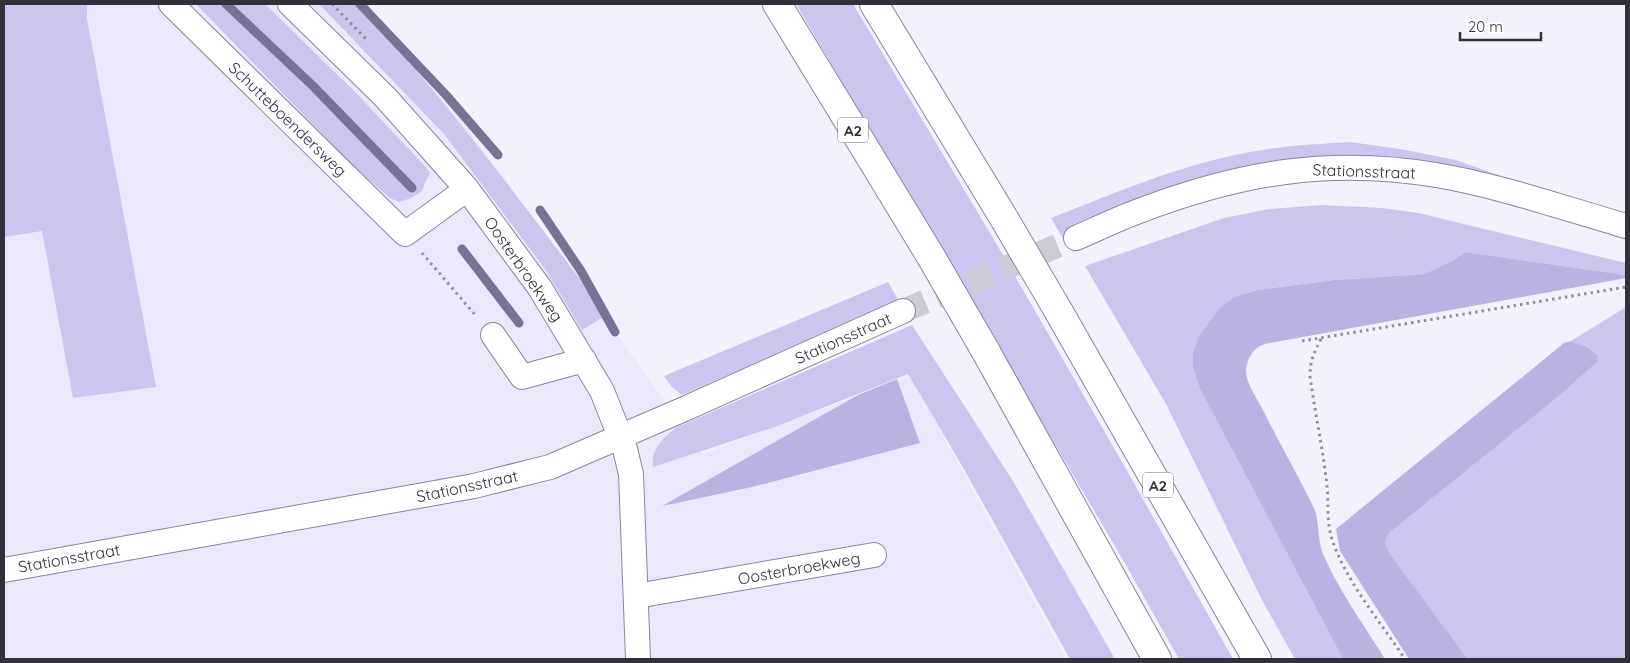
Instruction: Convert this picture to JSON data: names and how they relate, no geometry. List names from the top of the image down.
{
  "streets": {
    "highway": ["A2"],
    "street": ["Schutteboendersweg", "Stationsstraat", "Oosterbroekweg"]
  },
  "crossings": [
    ["Stationsstraat", "Oosterbroekweg"]
  ],
  "scale_bar": "20 m"
}
